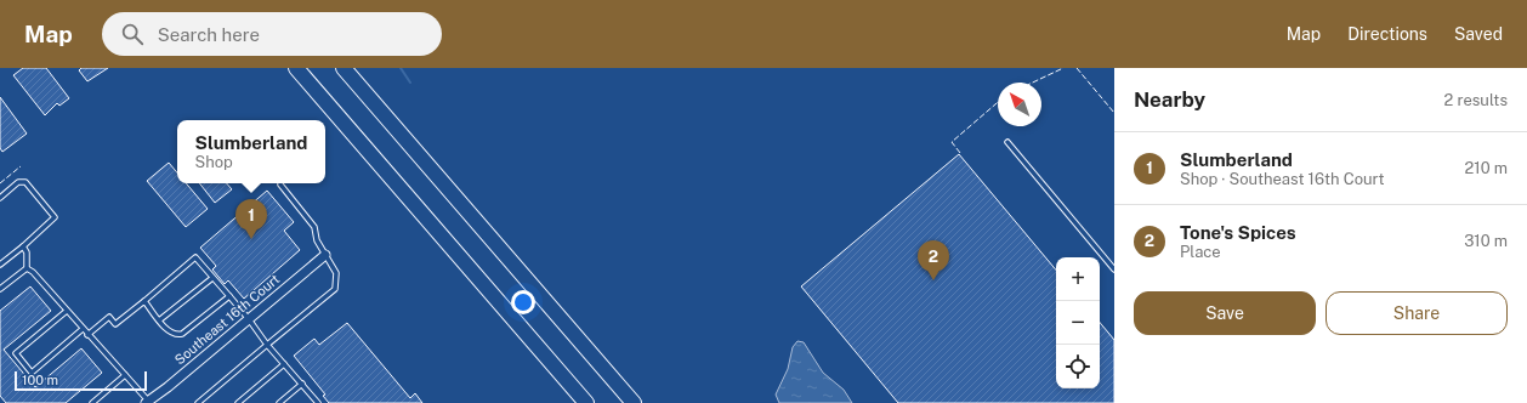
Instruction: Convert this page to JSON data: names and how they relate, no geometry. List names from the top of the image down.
{
  "streets": {
    "street": ["Southeast 16th Court"]
  },
  "scale_bar": "100 m",
  "north": "top left",
  "page": {
    "header": "Map",
    "search": "Search here",
    "nav": ["Map", "Directions", "Saved"],
    "heading": ["Nearby", "2 results"],
    "popup": ["Slumberland", "Shop"],
    "list": [
      {
        "mark": "1",
        "name": "Slumberland",
        "note": "Shop · Southeast 16th Court",
        "value": "210 m"
      },
      {
        "mark": "2",
        "name": "Tone's Spices",
        "note": "Place",
        "value": "310 m"
      }
    ],
    "pins": ["1", "2"],
    "map_buttons": ["+", "−"],
    "buttons": ["Save", "Share"],
    "scale": "100 m"
  }
}
